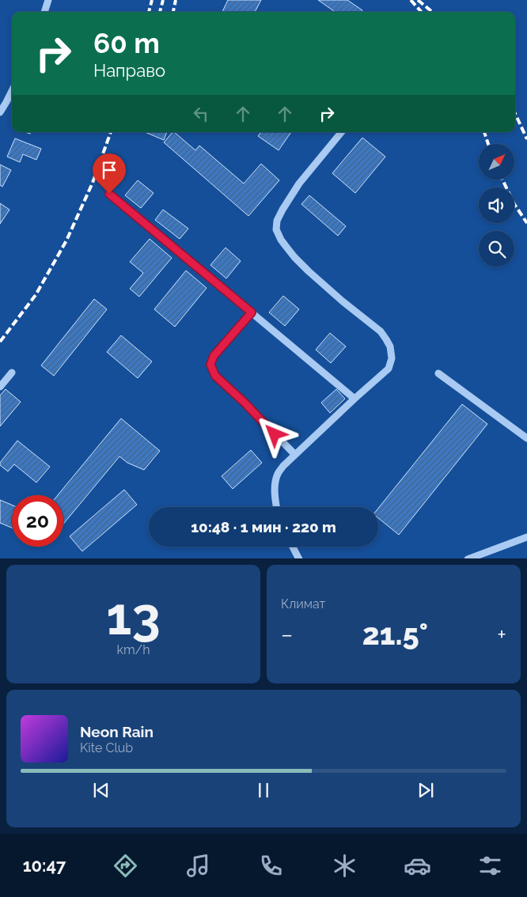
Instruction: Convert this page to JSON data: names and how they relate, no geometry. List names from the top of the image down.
{
  "north": "top right",
  "page": {
    "turn": ["60 m", "Направо"],
    "limit": "20",
    "trip": "10:48 · 1 мин · 220 m",
    "tile": [
      ["13", "km/h"],
      "Климат"
    ],
    "heat": ["−", "21.5°", "+"],
    "song": ["Neon Rain", "Kite Club"],
    "tabs": "10:47"
  }
}
